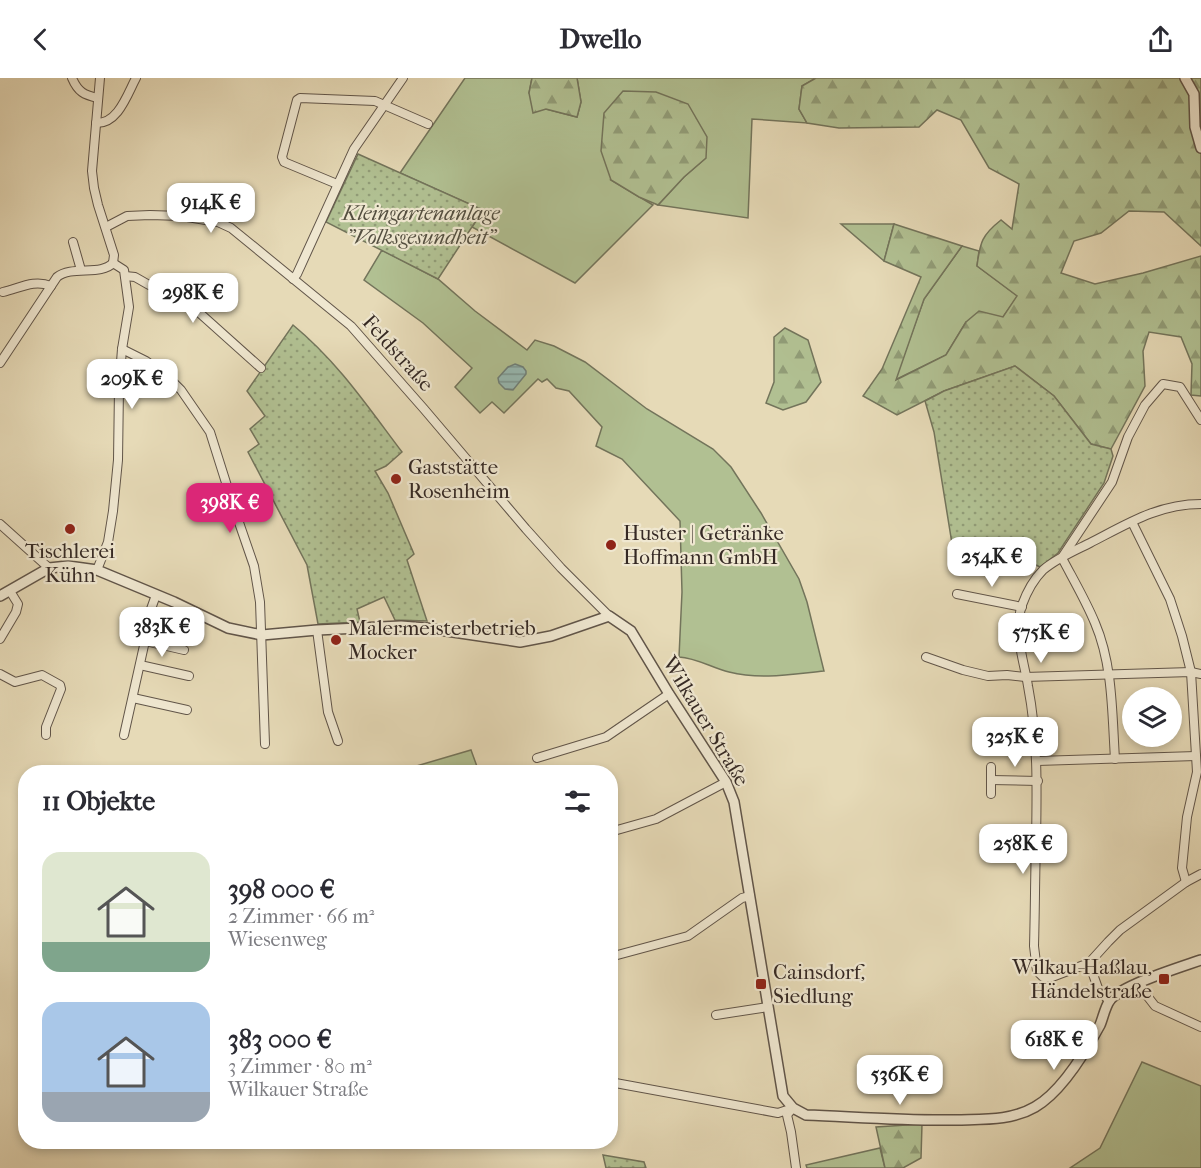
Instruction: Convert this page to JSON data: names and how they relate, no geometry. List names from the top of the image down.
{
  "streets": {
    "street": ["Feldstraße", "Wilkauer Straße"]
  },
  "crossings": [
    ["Feldstraße", "Wilkauer Straße"]
  ],
  "parks": ["Kleingartenanlage \"Volksgesundheit\""],
  "places": {
    "other": [
      "Gaststätte Rosenheim",
      "Tischlerei Kühn",
      "Huster | Getränke Hoffmann GmbH",
      "Malermeisterbetrieb Mocker"
    ],
    "transit": ["Wilkau-Haßlau, Händelstraße", "Cainsdorf, Siedlung"]
  },
  "page": {
    "header": "Dwello",
    "price": [
      "914K €",
      "298K €",
      "209K €",
      "398K €",
      "254K €",
      "383K €",
      "575K €",
      "325K €",
      "258K €",
      "618K €",
      "536K €"
    ],
    "heading": "11 Objekte",
    "list": [
      {
        "name": "398 000 €",
        "note": "2 Zimmer · 66 m² · Wiesenweg"
      },
      {
        "name": "383 000 €",
        "note": "3 Zimmer · 80 m² · Wilkauer Straße"
      }
    ]
  }
}
